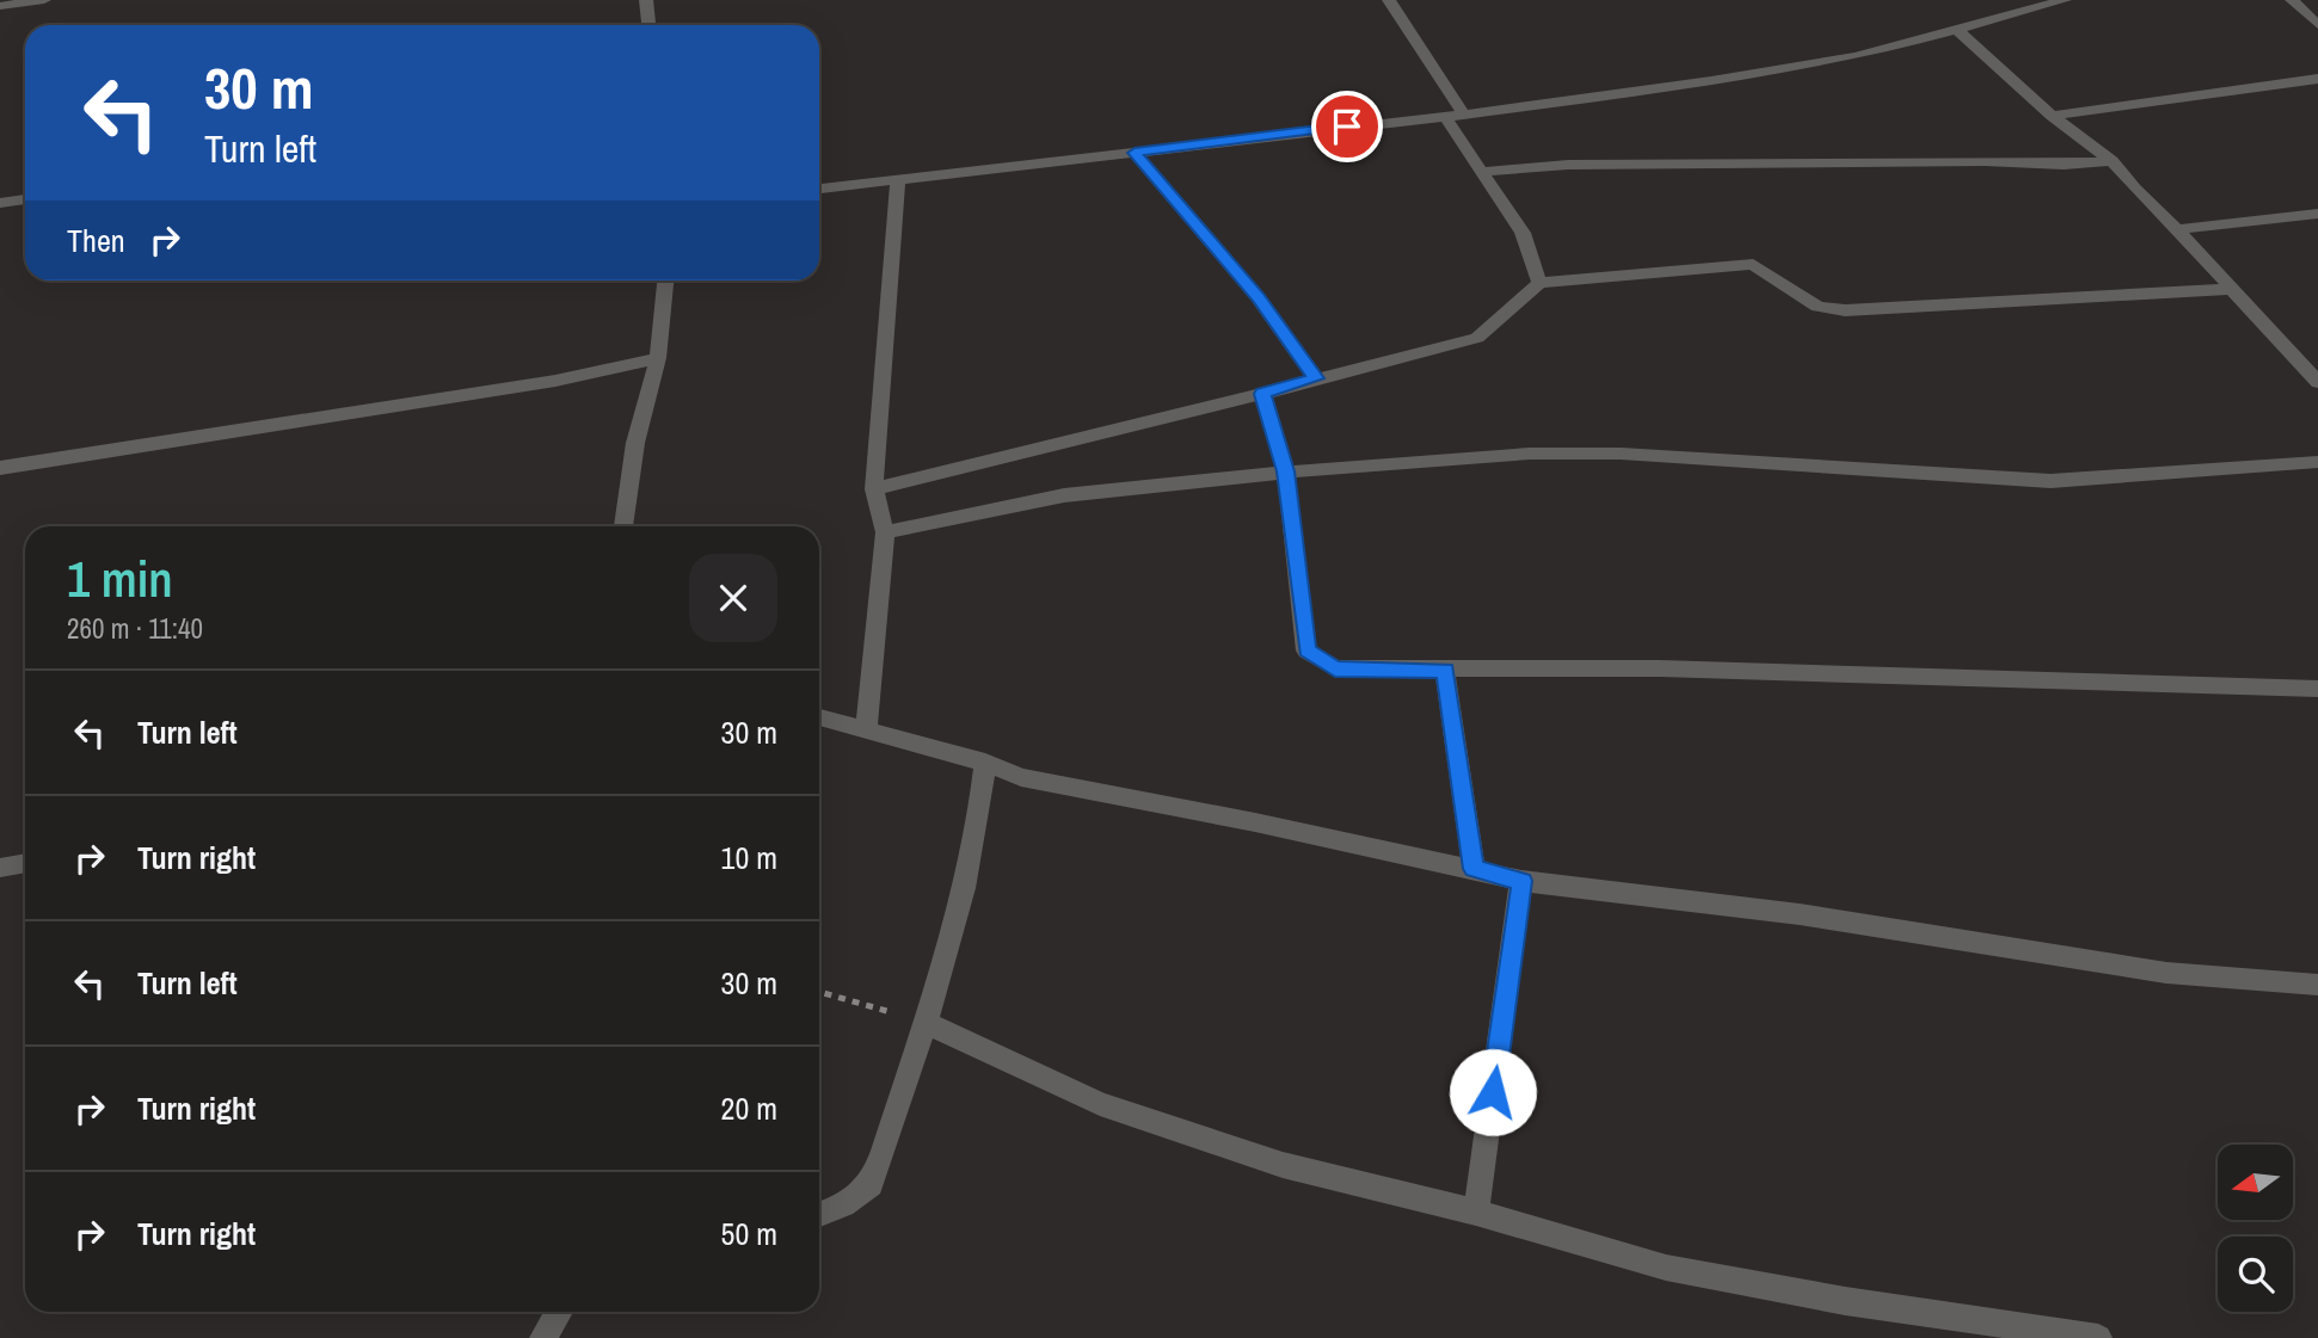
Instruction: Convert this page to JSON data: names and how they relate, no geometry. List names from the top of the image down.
{
  "north": "left",
  "page": {
    "turn": ["30 m", "Turn left"],
    "then": "Then",
    "heading": ["1 min", "260 m · 11:40"],
    "list": [
      {
        "name": "Turn left",
        "value": "30 m"
      },
      {
        "name": "Turn right",
        "value": "10 m"
      },
      {
        "name": "Turn left",
        "value": "30 m"
      },
      {
        "name": "Turn right",
        "value": "20 m"
      },
      {
        "name": "Turn right",
        "value": "50 m"
      }
    ]
  }
}
